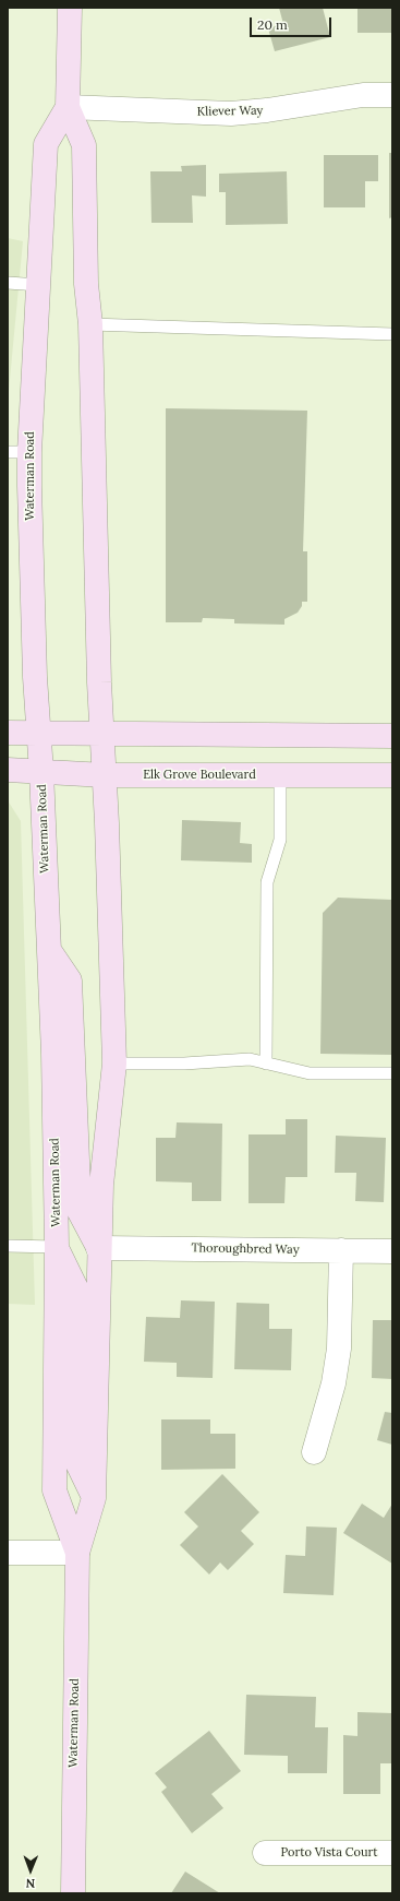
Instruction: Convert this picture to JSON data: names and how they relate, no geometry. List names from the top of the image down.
{
  "streets": {
    "main road": ["Waterman Road", "Elk Grove Boulevard"],
    "street": ["Kliever Way", "Thoroughbred Way", "Porto Vista Court"]
  },
  "crossings": [
    ["Kliever Way", "Waterman Road"],
    ["Waterman Road", "Elk Grove Boulevard"],
    ["Waterman Road", "Thoroughbred Way"]
  ],
  "scale_bar": "20 m",
  "north": "bottom"
}
